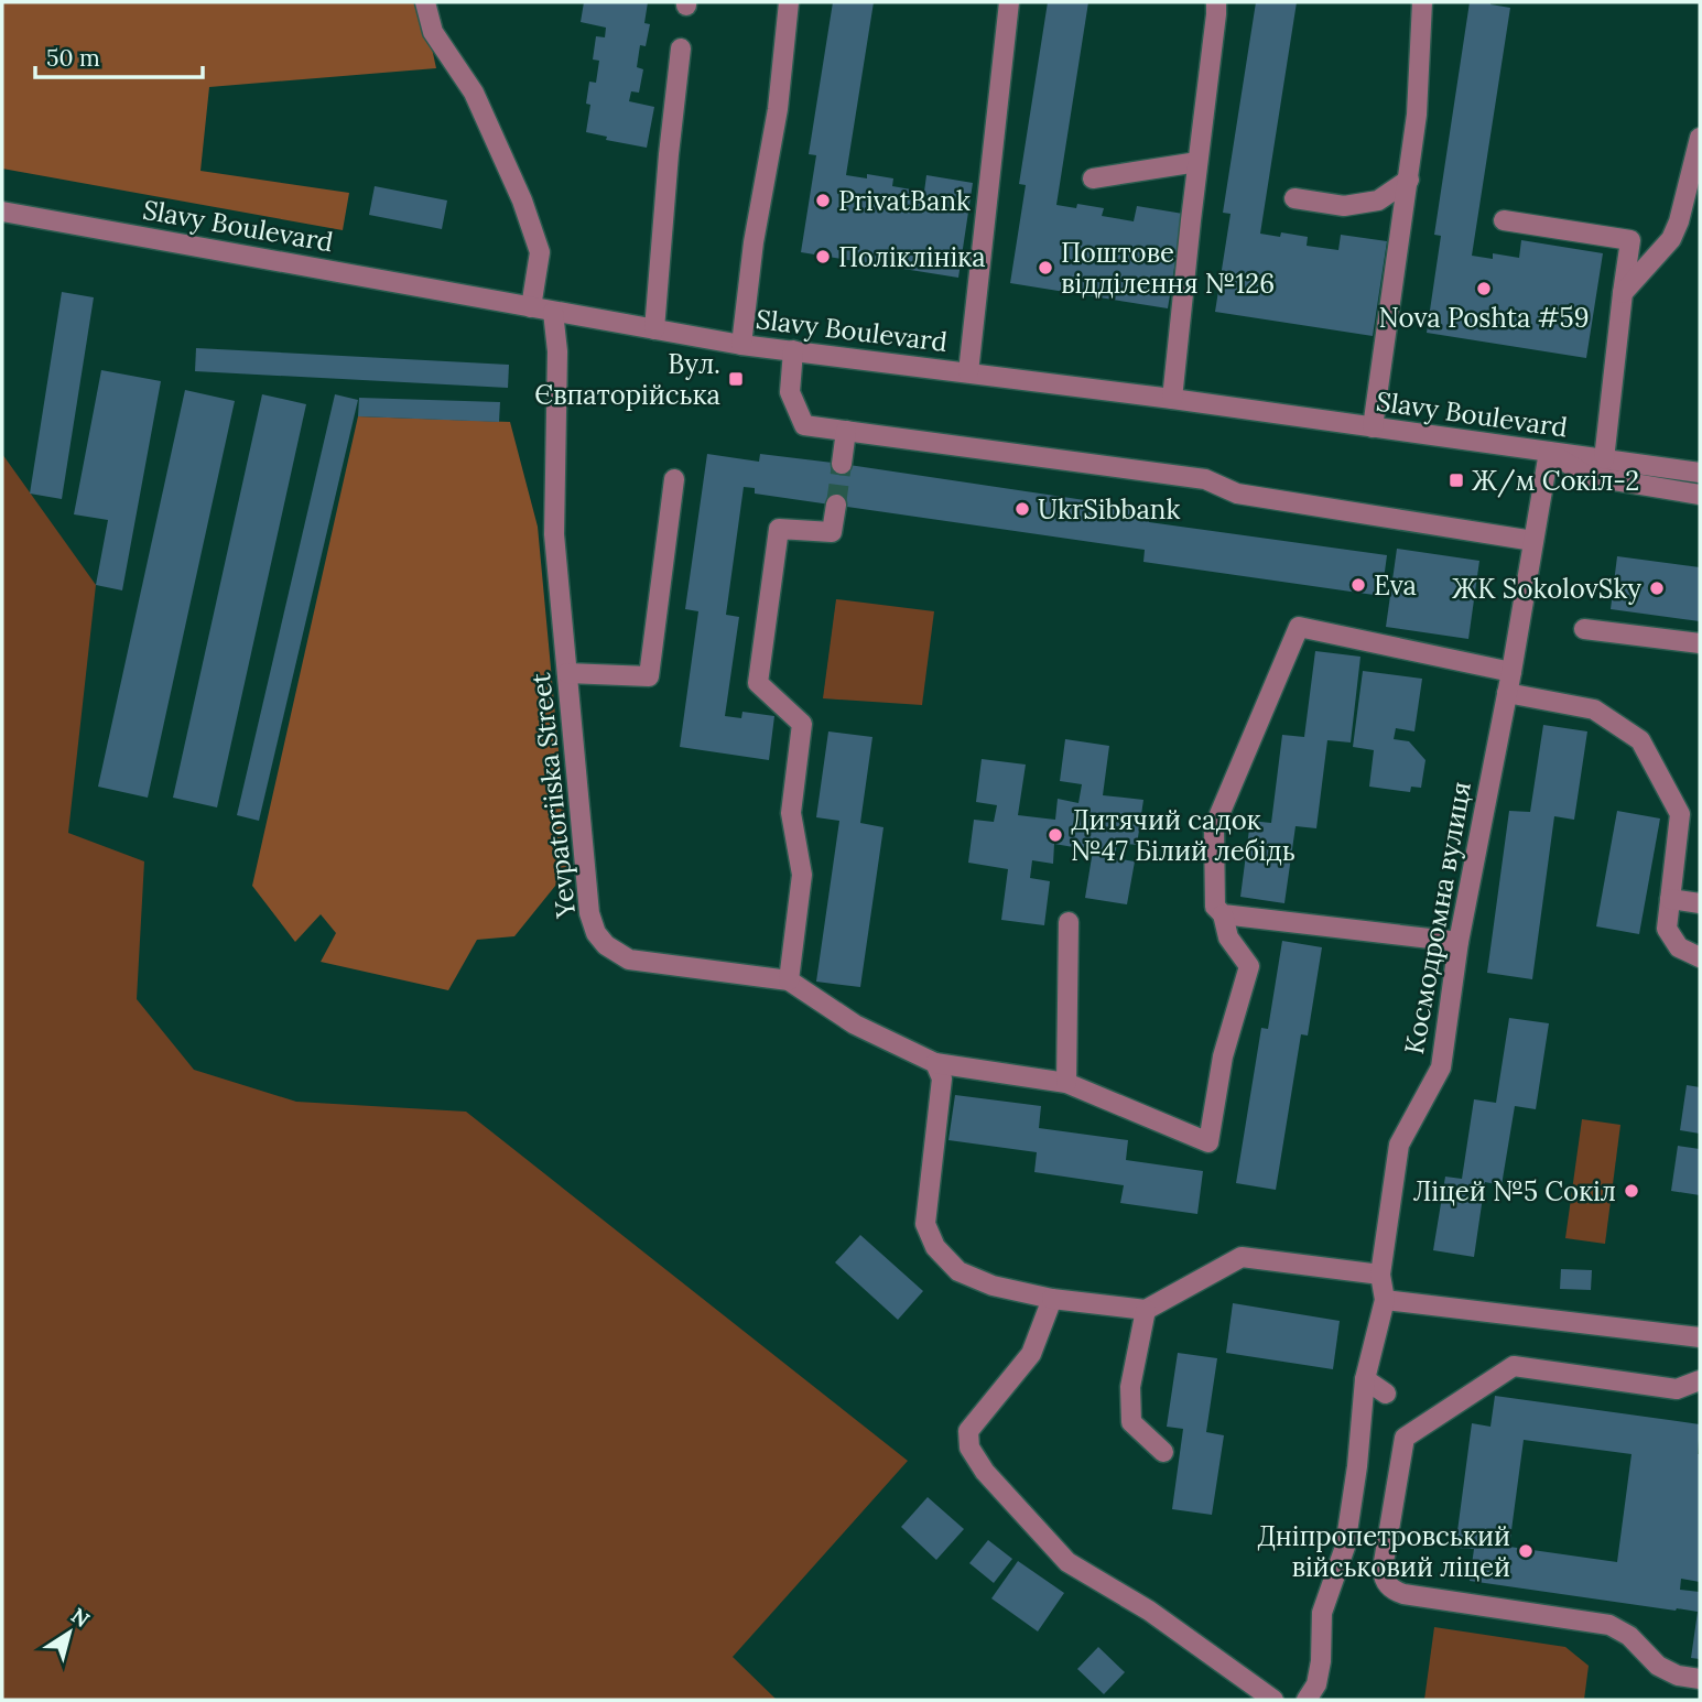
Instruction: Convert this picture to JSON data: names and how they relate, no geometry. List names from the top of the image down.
{
  "streets": {
    "street": ["Slavy Boulevard", "Yevpatoriiska Street", "Космодромна вулиця"]
  },
  "crossings": [
    ["Slavy Boulevard", "Yevpatoriiska Street"],
    ["Slavy Boulevard", "Космодромна вулиця"]
  ],
  "places": {
    "other": [
      "PrivatBank",
      "Поліклініка",
      "Поштове відділення №126",
      "Nova Poshta #59",
      "UkrSibbank",
      "Eva",
      "ЖК SokolovSky",
      "Дитячий садок №47 Білий лебідь",
      "Ліцей №5 Сокіл",
      "Дніпропетровський військовий ліцей"
    ],
    "transit": ["Вул. Євпаторійська", "Ж/м Сокіл-2"]
  },
  "scale_bar": "50 m",
  "north": "top right"
}
